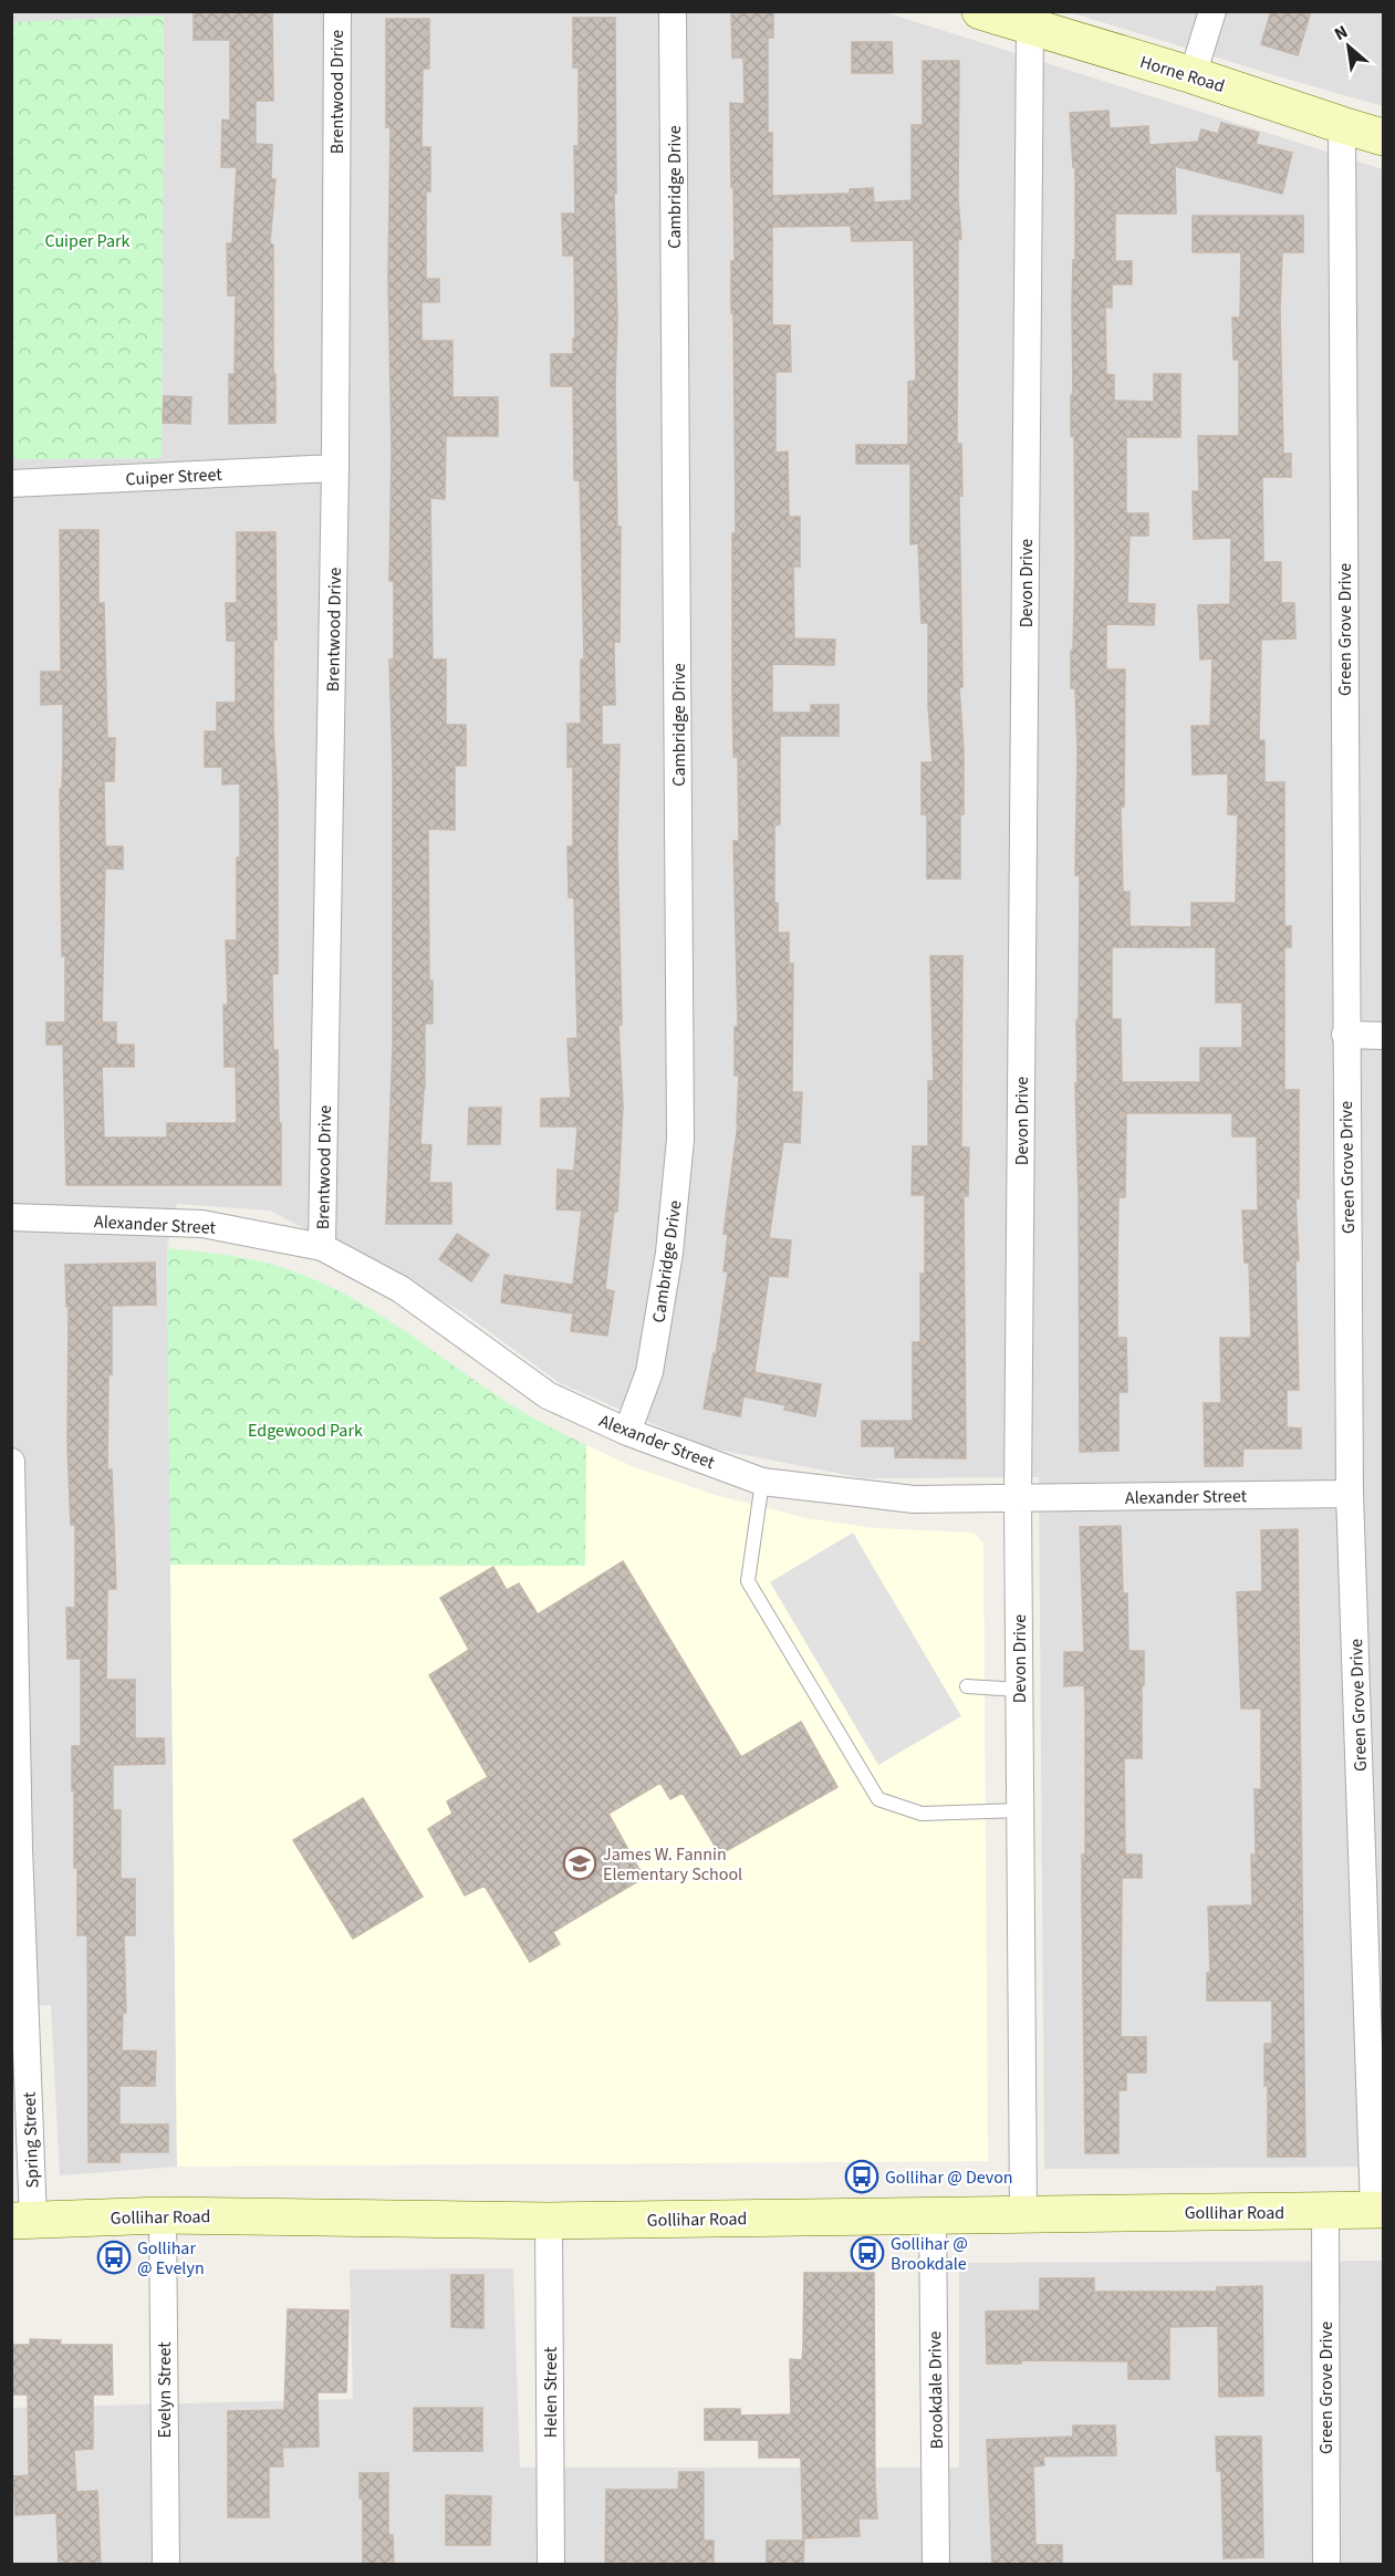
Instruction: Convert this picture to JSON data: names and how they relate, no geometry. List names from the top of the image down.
{
  "streets": {
    "main road": ["Horne Road", "Gollihar Road"],
    "street": [
      "Brentwood Drive",
      "Cambridge Drive",
      "Cuiper Street",
      "Devon Drive",
      "Green Grove Drive",
      "Alexander Street",
      "Spring Street",
      "Evelyn Street",
      "Brookdale Drive",
      "Helen Street"
    ]
  },
  "crossings": [
    ["Horne Road", "Devon Drive"],
    ["Horne Road", "Green Grove Drive"],
    ["Brentwood Drive", "Cuiper Street"],
    ["Brentwood Drive", "Alexander Street"],
    ["Cambridge Drive", "Alexander Street"],
    ["Devon Drive", "Alexander Street"],
    ["Devon Drive", "Gollihar Road"],
    ["Green Grove Drive", "Alexander Street"],
    ["Green Grove Drive", "Gollihar Road"],
    ["Spring Street", "Gollihar Road"],
    ["Gollihar Road", "Evelyn Street"],
    ["Gollihar Road", "Brookdale Drive"],
    ["Gollihar Road", "Helen Street"]
  ],
  "parks": ["Cuiper Park", "Edgewood Park"],
  "places": {
    "school or university": ["James W. Fannin Elementary School"],
    "bus stop": ["Gollihar @ Devon", "Gollihar @ Brookdale", "Gollihar @ Evelyn"]
  },
  "north": "top left"
}
